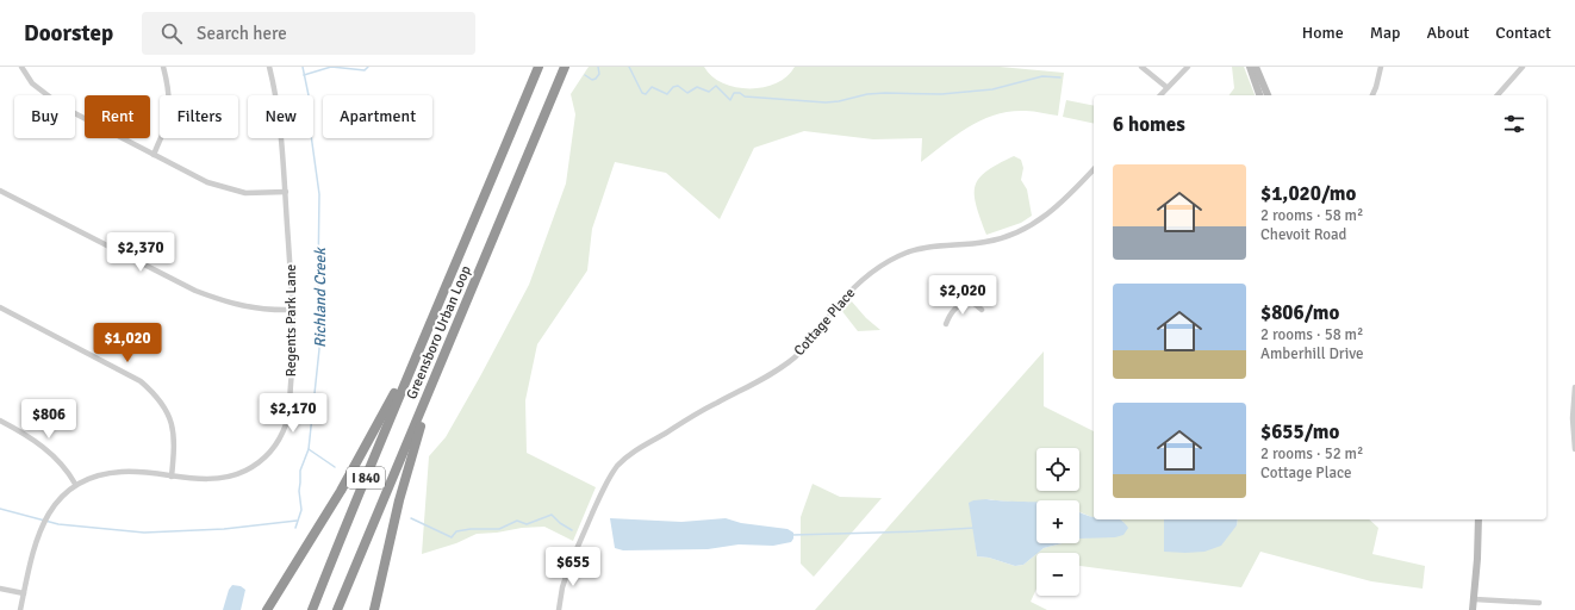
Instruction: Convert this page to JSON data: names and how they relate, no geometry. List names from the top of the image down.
{
  "streets": {
    "highway": ["Greensboro Urban Loop", "I 840"],
    "street": ["Regents Park Lane", "Cottage Place"]
  },
  "water": ["Richland Creek"],
  "page": {
    "header": "Doorstep",
    "search": "Search here",
    "nav": [
      "Home",
      "Map",
      "About",
      "Contact"
    ],
    "chip": [
      "Buy",
      "Rent",
      "Filters",
      "New",
      "Apartment"
    ],
    "heading": "6 homes",
    "list": [
      {
        "name": "$1,020/mo",
        "note": "2 rooms · 58 m² · Chevoit Road"
      },
      {
        "name": "$806/mo",
        "note": "2 rooms · 58 m² · Amberhill Drive"
      },
      {
        "name": "$655/mo",
        "note": "2 rooms · 52 m² · Cottage Place"
      }
    ],
    "price": [
      "$2,370",
      "$2,020",
      "$1,020",
      "$2,170",
      "$806",
      "$655"
    ],
    "map_buttons": ["+", "−"]
  }
}
